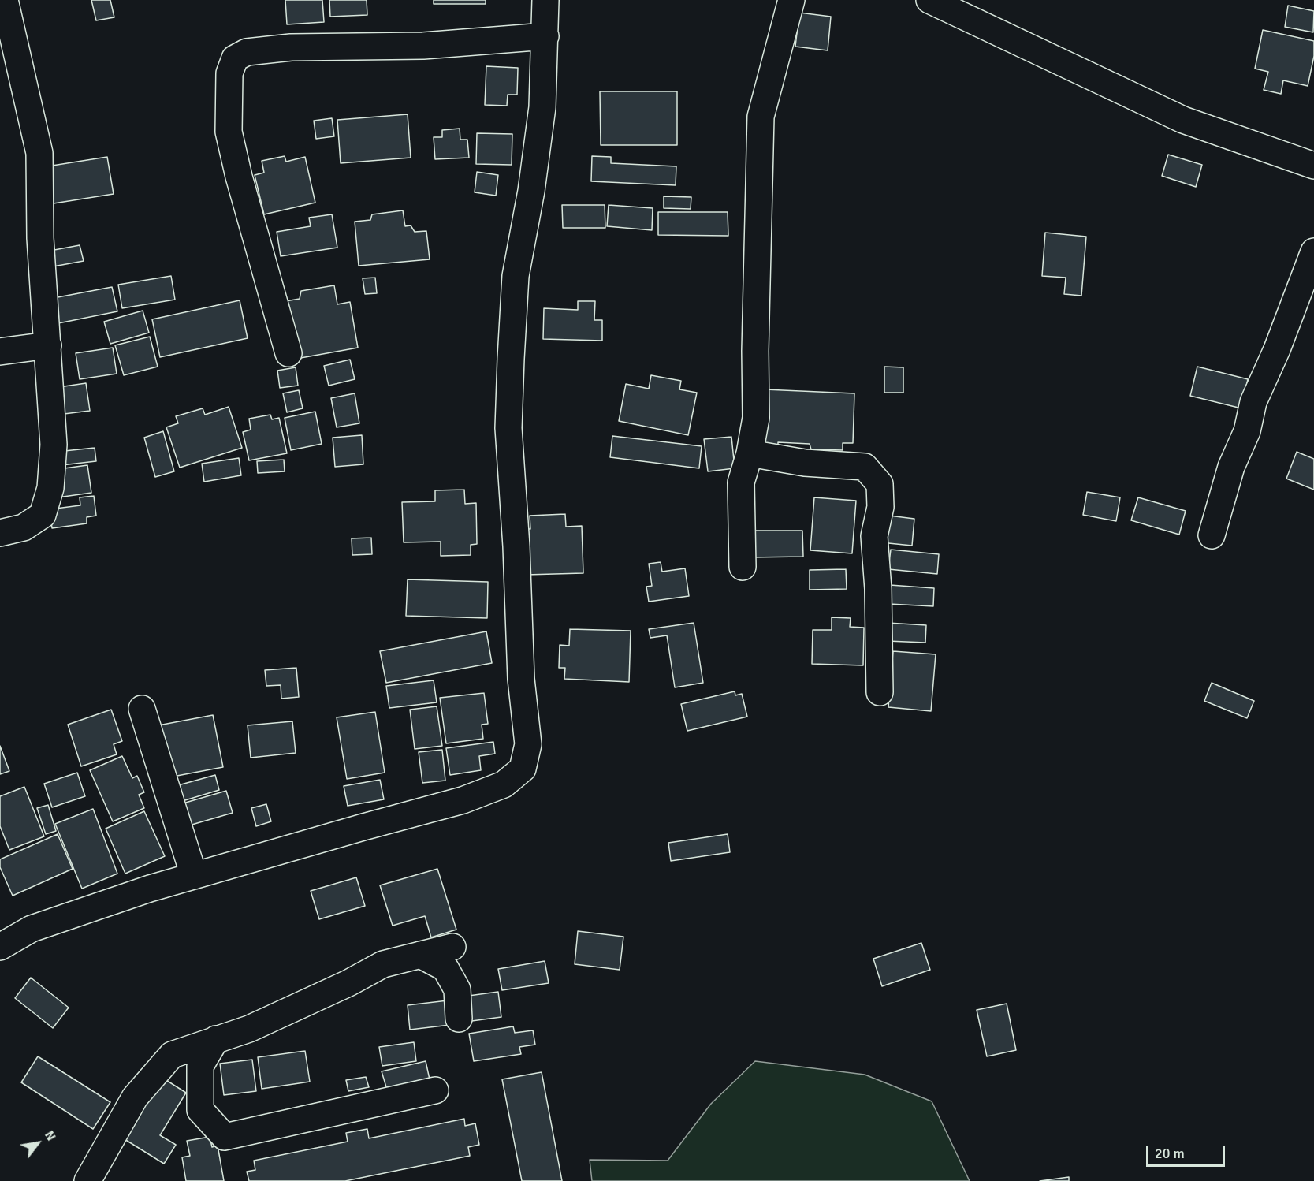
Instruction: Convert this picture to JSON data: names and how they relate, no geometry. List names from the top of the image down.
{
  "scale_bar": "20 m",
  "north": "top right"
}
